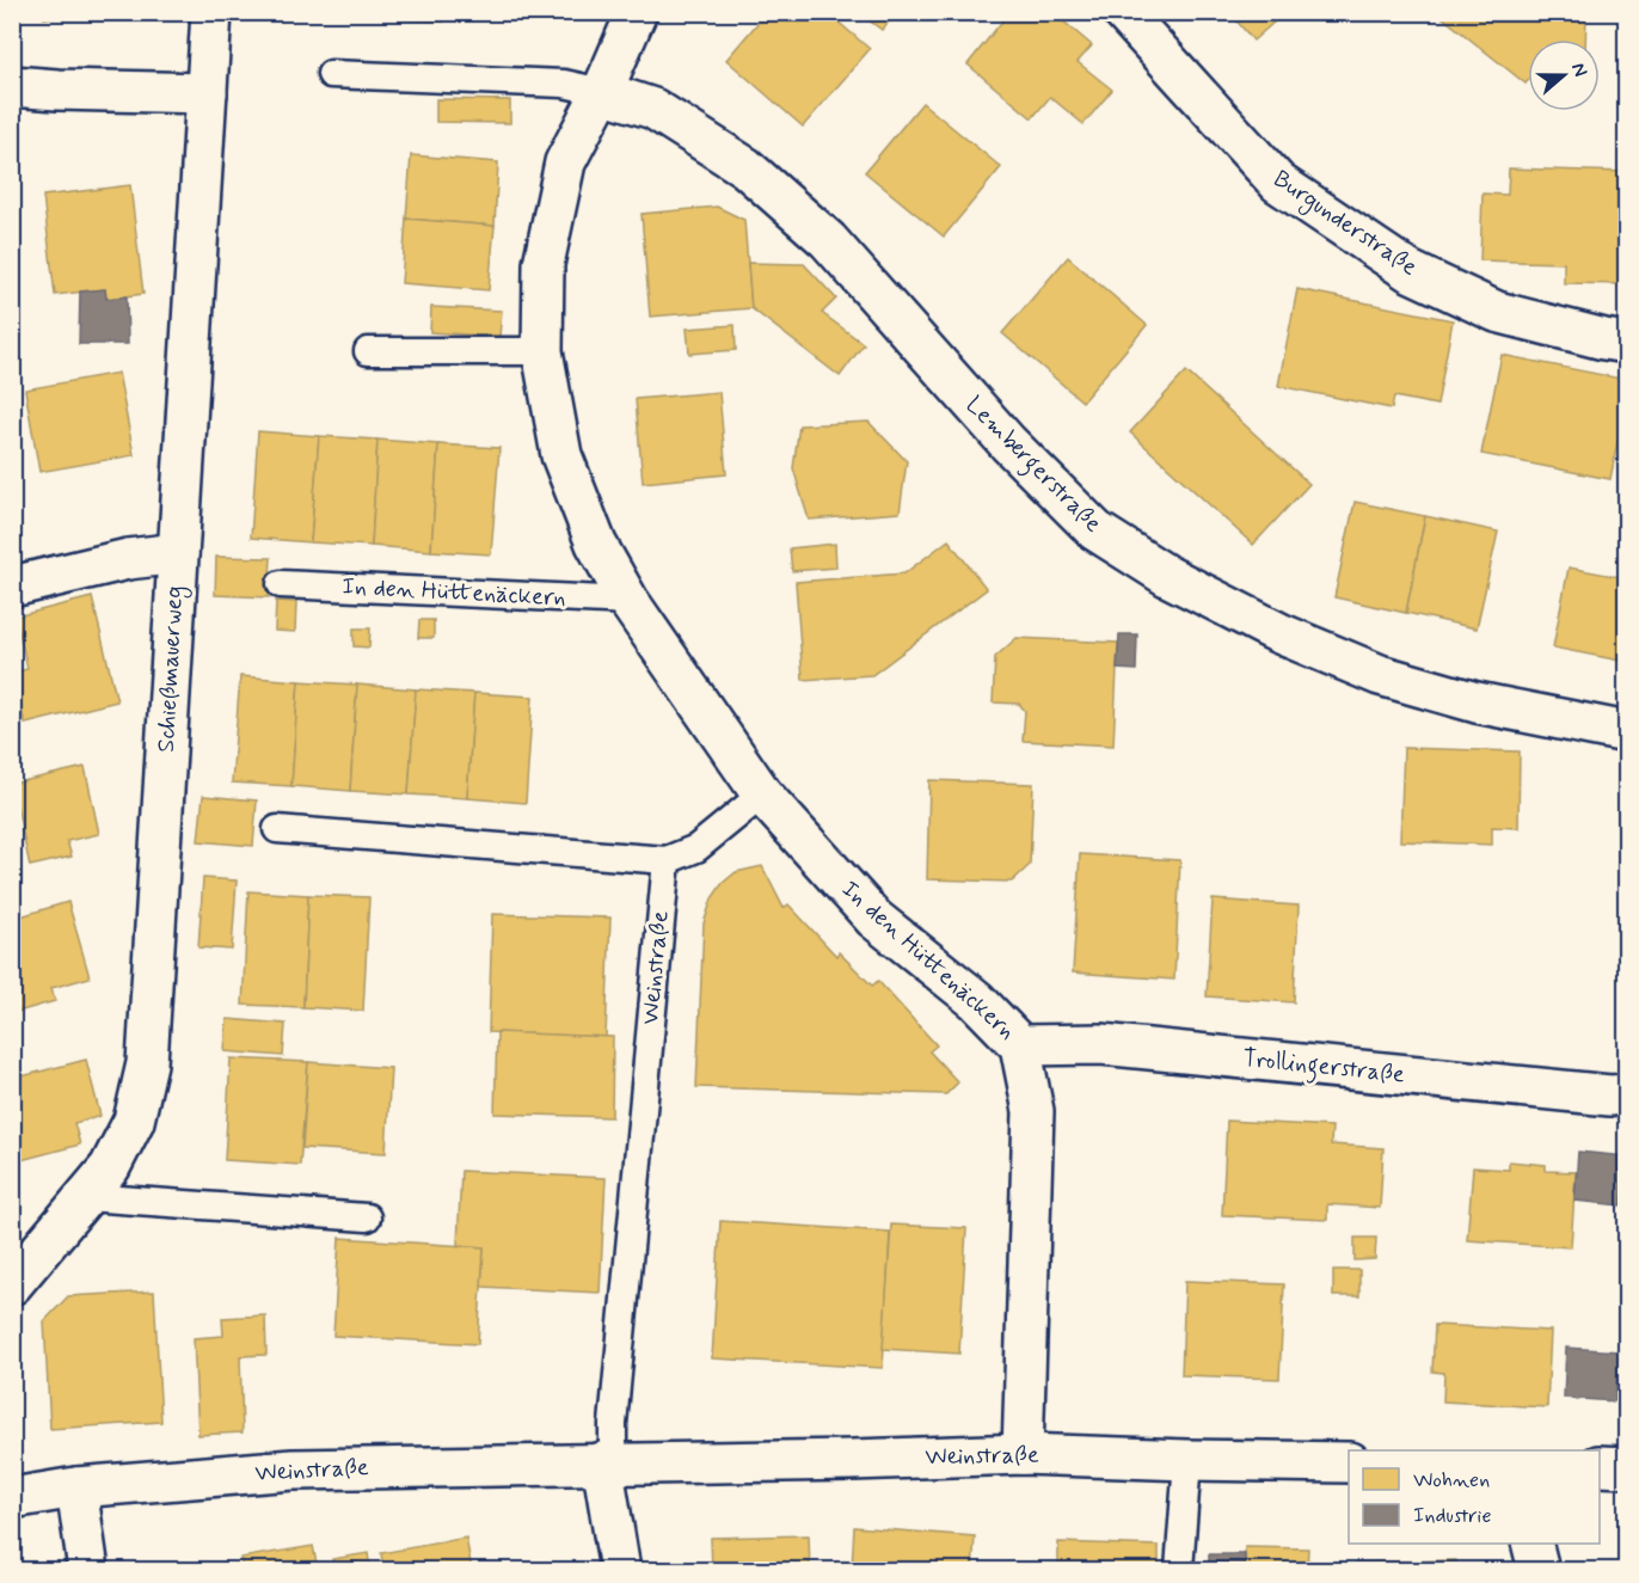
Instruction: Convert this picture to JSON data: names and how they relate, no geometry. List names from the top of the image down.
{
  "streets": {
    "street": [
      "Burgunderstraße",
      "Lembergerstraße",
      "In den Hüttenäckern",
      "Schießmauerweg",
      "Weinstraße",
      "Trollingerstraße"
    ]
  },
  "crossings": [
    ["Lembergerstraße", "In den Hüttenäckern"],
    ["In den Hüttenäckern", "Weinstraße"],
    ["In den Hüttenäckern", "Trollingerstraße"]
  ],
  "legend": ["Wohnen", "Industrie"],
  "north": "right"
}
